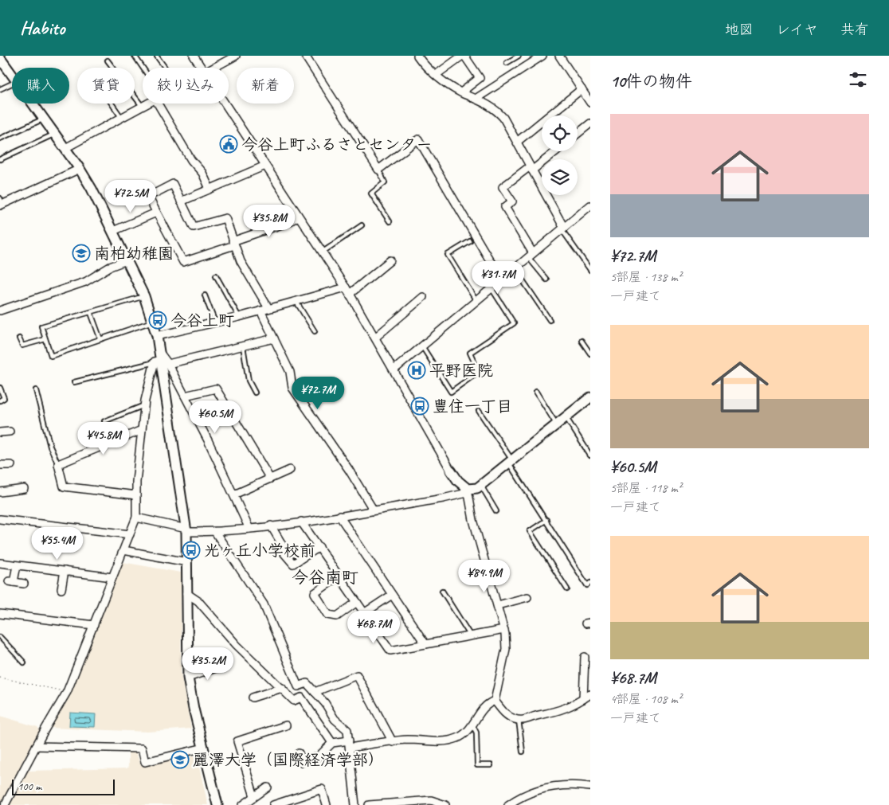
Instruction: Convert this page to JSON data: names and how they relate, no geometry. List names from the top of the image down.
{
  "districts": ["今谷南町"],
  "places": {
    "public building": ["今谷上町ふるさとセンター"],
    "school or university": ["南柏幼稚園", "麗澤大学（国際経済学部）"],
    "bus stop": ["今谷上町", "豊住一丁目", "光ヶ丘小学校前"],
    "hospital": ["平野医院"]
  },
  "scale_bar": "100 m",
  "page": {
    "header": "Habito",
    "nav": ["地図", "レイヤ", "共有"],
    "heading": "10件の物件",
    "chip": [
      "購入",
      "賃貸",
      "絞り込み",
      "新着"
    ],
    "list": [
      {
        "name": "¥72.7M",
        "note": "5部屋 · 138 m² · 一戸建て"
      },
      {
        "name": "¥60.5M",
        "note": "5部屋 · 118 m² · 一戸建て"
      },
      {
        "name": "¥68.7M",
        "note": "4部屋 · 108 m² · 一戸建て"
      }
    ],
    "price": [
      "¥72.5M",
      "¥35.8M",
      "¥31.7M",
      "¥72.7M",
      "¥60.5M",
      "¥45.8M",
      "¥55.4M",
      "¥84.9M",
      "¥68.7M",
      "¥35.2M"
    ],
    "scale": "100 m"
  }
}
